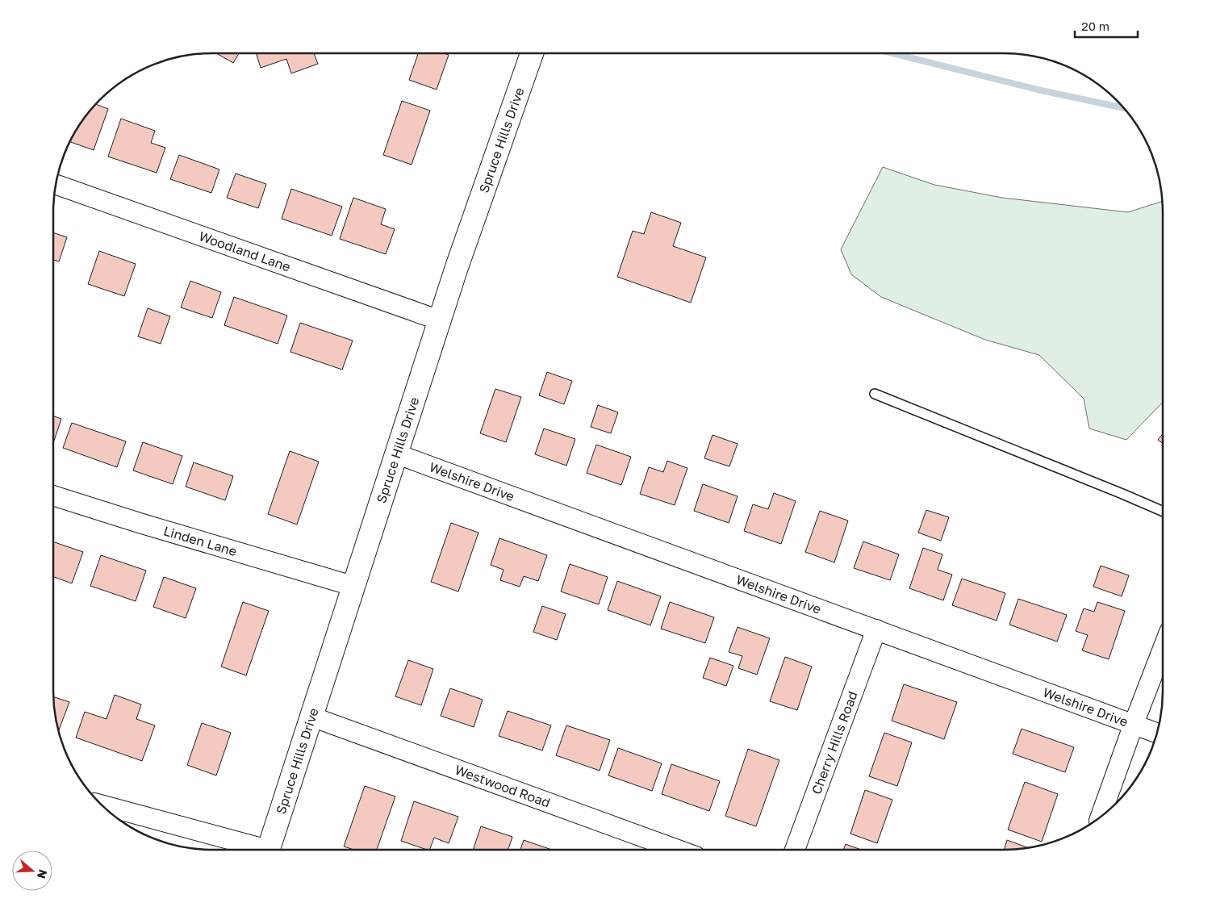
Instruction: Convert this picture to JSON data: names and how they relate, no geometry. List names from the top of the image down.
{
  "streets": {
    "main road": ["Spruce Hills Drive"],
    "street": [
      "Woodland Lane",
      "Welshire Drive",
      "Linden Lane",
      "Cherry Hills Road",
      "Westwood Road"
    ]
  },
  "crossings": [
    ["Spruce Hills Drive", "Woodland Lane"],
    ["Spruce Hills Drive", "Welshire Drive"],
    ["Spruce Hills Drive", "Linden Lane"],
    ["Spruce Hills Drive", "Westwood Road"],
    ["Welshire Drive", "Cherry Hills Road"]
  ],
  "scale_bar": "20 m",
  "north": "right"
}
